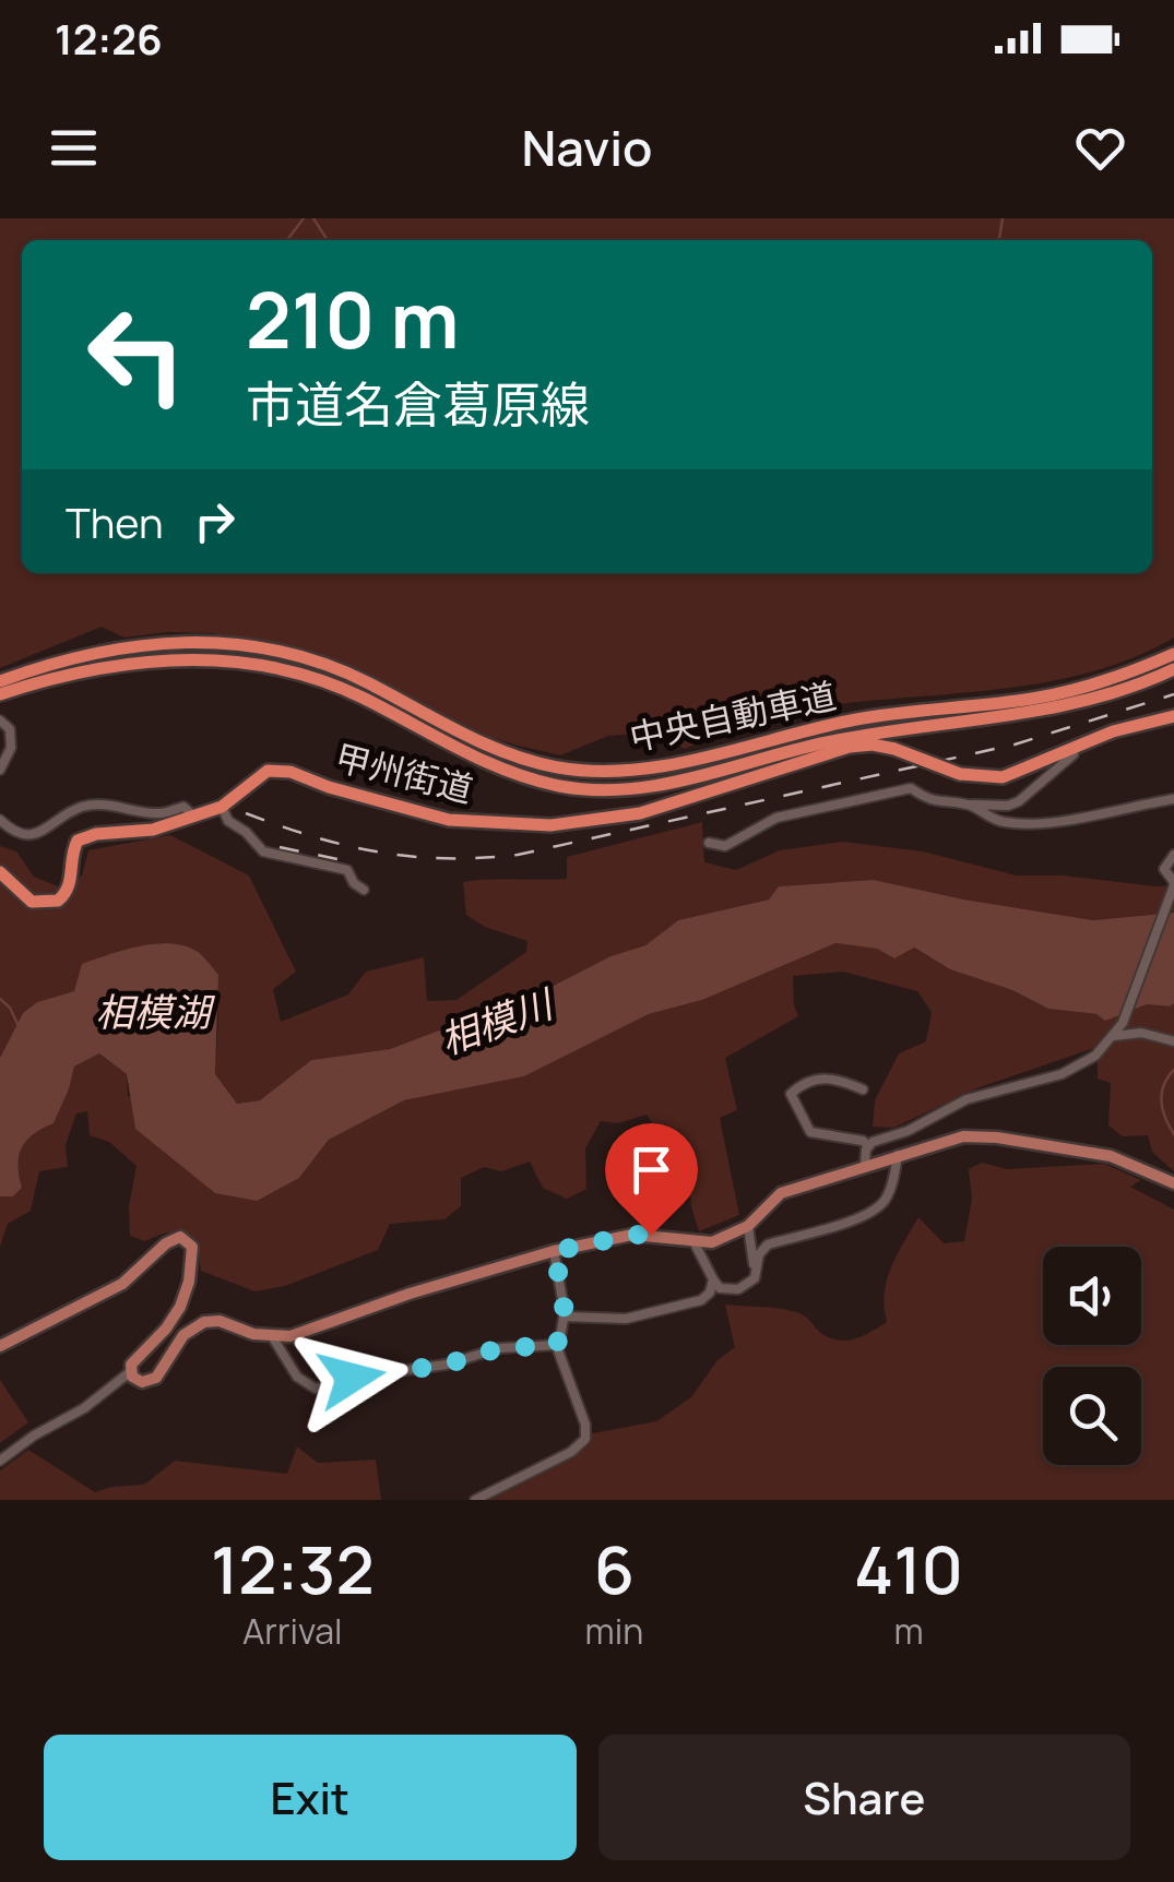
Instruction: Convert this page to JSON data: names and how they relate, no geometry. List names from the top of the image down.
{
  "streets": {
    "highway": ["中央自動車道", "甲州街道"]
  },
  "water": ["相模湖", "相模川"],
  "page": {
    "status": "12:26",
    "header": "Navio",
    "turn": ["210 m", "市道名倉葛原線"],
    "then": "Then",
    "eta": [
      "12:32",
      "Arrival",
      "6",
      "min",
      "410",
      "m"
    ],
    "buttons": ["Exit", "Share"]
  }
}
